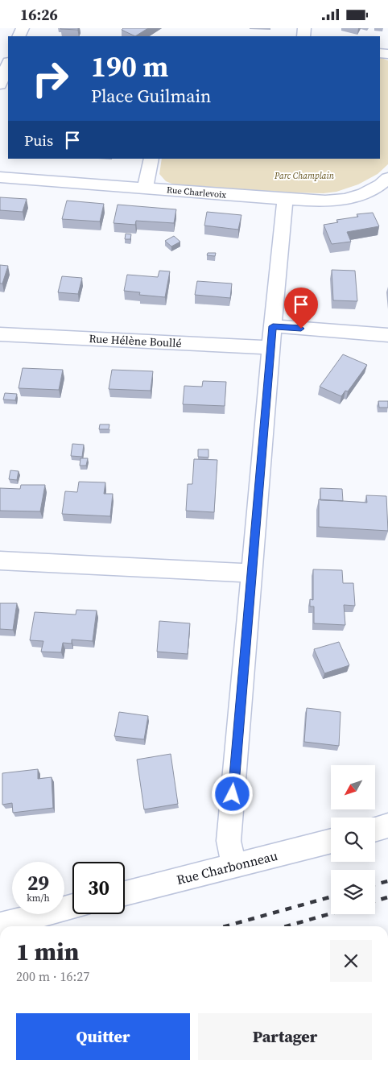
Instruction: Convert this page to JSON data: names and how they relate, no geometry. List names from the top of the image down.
{
  "streets": {
    "street": ["Rue Charlevoix", "Rue Hélène Boullé", "Rue Charbonneau"]
  },
  "parks": ["Parc Champlain"],
  "north": "bottom left",
  "page": {
    "status": "16:26",
    "turn": ["190 m", "Place Guilmain"],
    "then": "Puis",
    "speed": "29 km/h",
    "limit": "30",
    "heading": ["1 min", "200 m · 16:27"],
    "buttons": ["Quitter", "Partager"]
  }
}
